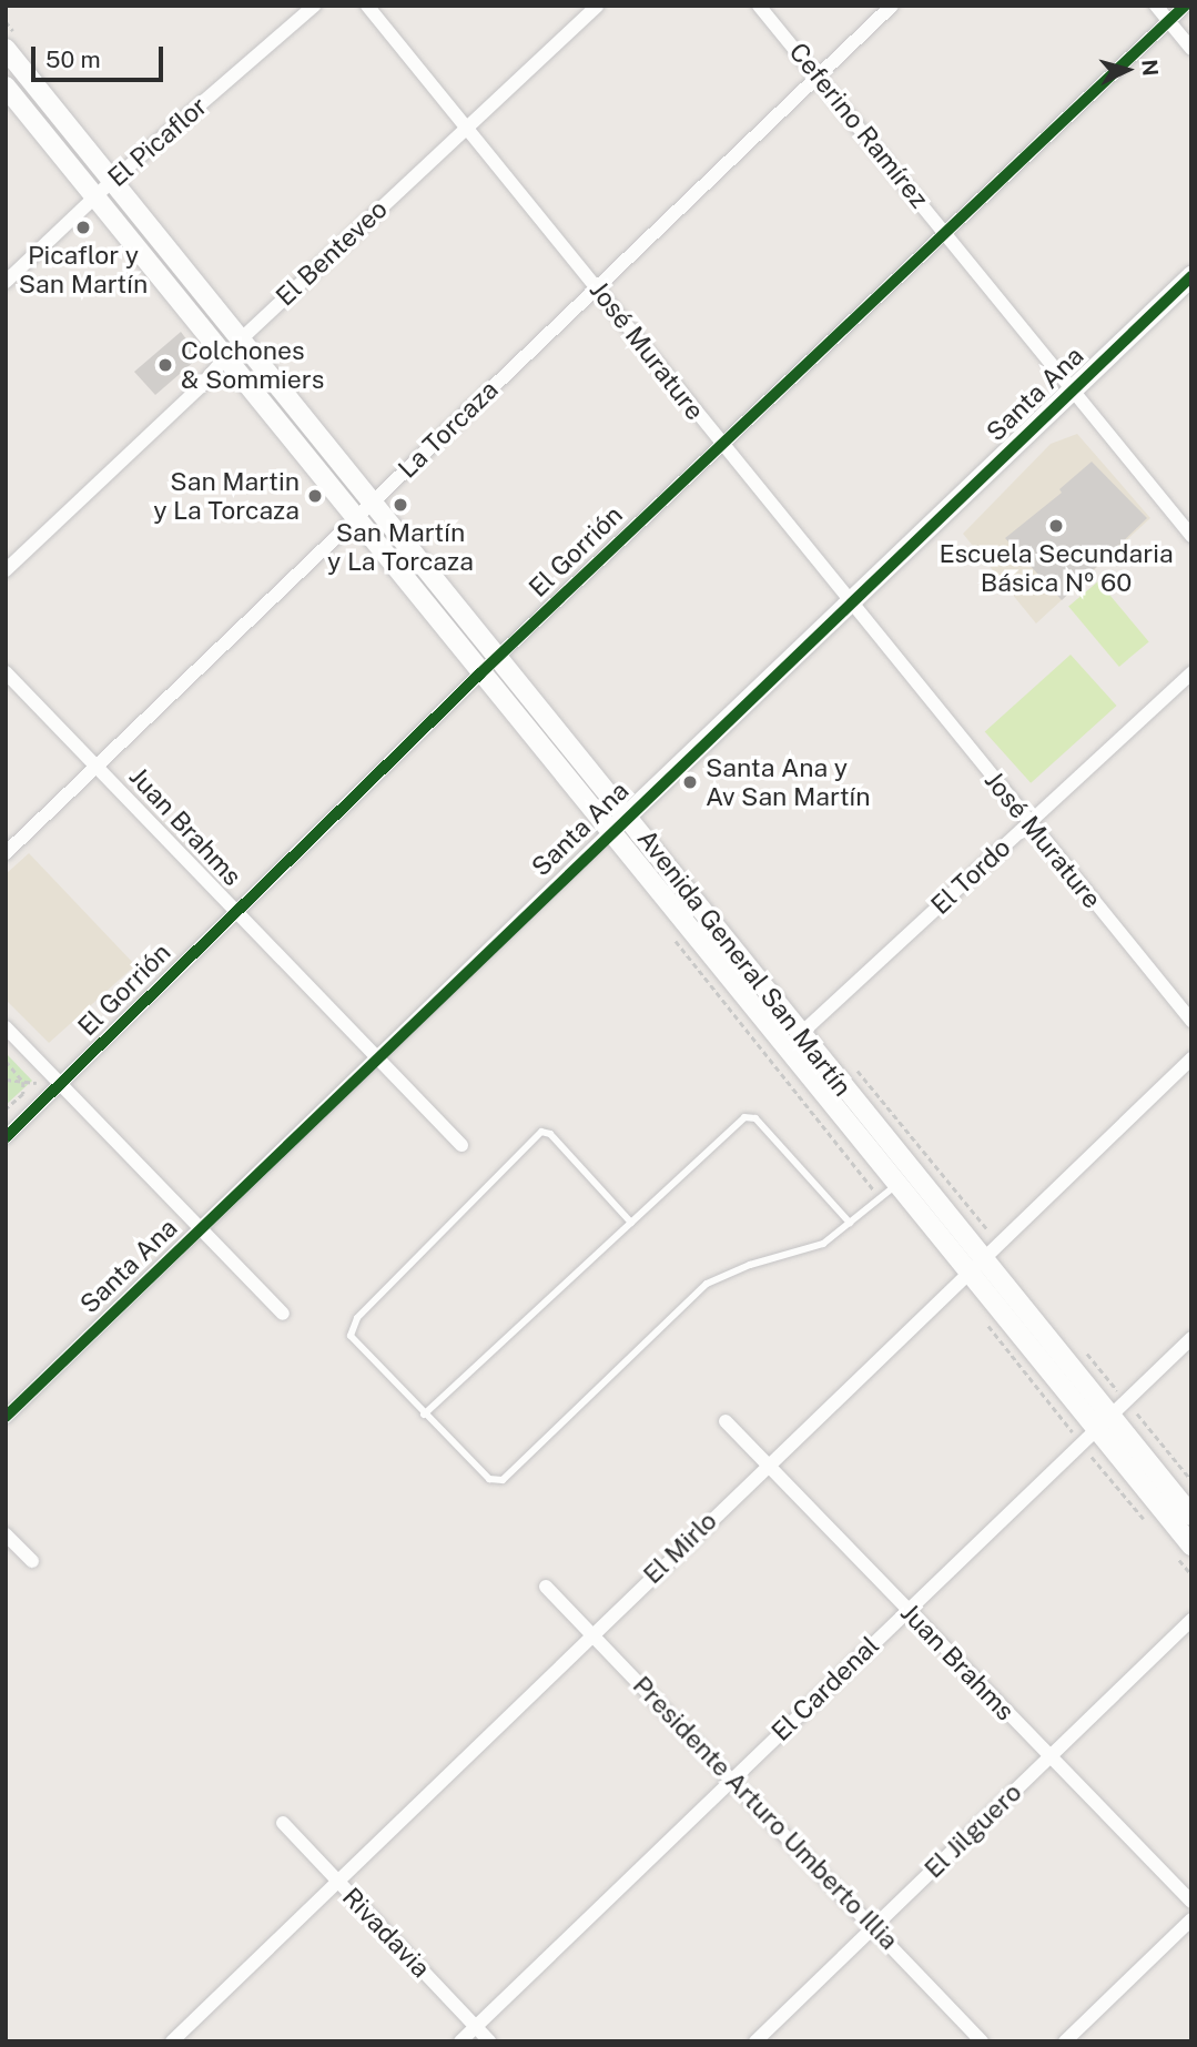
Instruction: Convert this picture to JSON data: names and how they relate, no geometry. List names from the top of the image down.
{
  "streets": {
    "main road": ["Santa Ana", "Avenida General San Martín"],
    "street": [
      "Ceferino Ramírez",
      "El Picaflor",
      "El Benteveo",
      "José Murature",
      "La Torcaza",
      "El Gorrión",
      "Juan Brahms",
      "El Tordo",
      "El Mirlo",
      "El Cardenal",
      "Presidente Arturo Umberto Illia",
      "El Jilguero",
      "Rivadavia"
    ]
  },
  "crossings": [
    ["Ceferino Ramírez", "Santa Ana"],
    ["Ceferino Ramírez", "La Torcaza"],
    ["Ceferino Ramírez", "El Gorrión"],
    ["El Picaflor", "Avenida General San Martín"],
    ["El Benteveo", "José Murature"],
    ["El Benteveo", "Avenida General San Martín"],
    ["José Murature", "Santa Ana"],
    ["José Murature", "La Torcaza"],
    ["José Murature", "El Gorrión"],
    ["José Murature", "El Tordo"],
    ["Santa Ana", "Juan Brahms"],
    ["Santa Ana", "Avenida General San Martín"],
    ["La Torcaza", "Juan Brahms"],
    ["La Torcaza", "Avenida General San Martín"],
    ["El Gorrión", "Juan Brahms"],
    ["El Gorrión", "Avenida General San Martín"],
    ["Juan Brahms", "El Mirlo"],
    ["Juan Brahms", "El Cardenal"],
    ["Juan Brahms", "El Jilguero"],
    ["El Tordo", "Avenida General San Martín"],
    ["Avenida General San Martín", "El Mirlo"],
    ["Avenida General San Martín", "El Cardenal"],
    ["El Mirlo", "Presidente Arturo Umberto Illia"],
    ["El Mirlo", "Rivadavia"],
    ["El Cardenal", "Presidente Arturo Umberto Illia"],
    ["El Cardenal", "Rivadavia"],
    ["Presidente Arturo Umberto Illia", "El Jilguero"]
  ],
  "places": [
    "Picaflor y San Martín",
    "Colchones & Sommiers",
    "San Martin y La Torcaza",
    "San Martín y La Torcaza",
    "Escuela Secundaria Básica Nº 60",
    "Santa Ana y Av San Martín"
  ],
  "scale_bar": "50 m",
  "north": "right"
}
